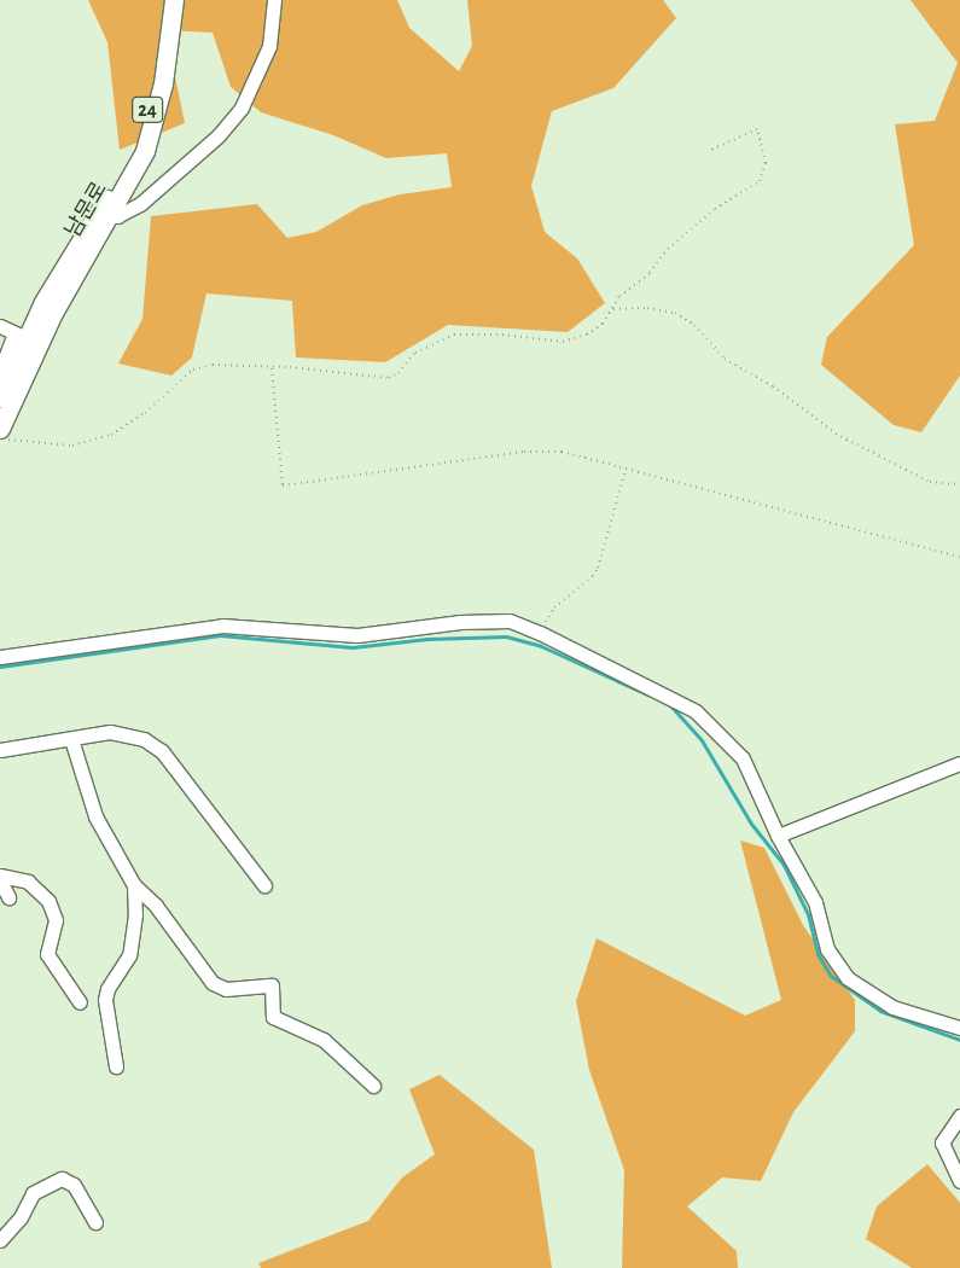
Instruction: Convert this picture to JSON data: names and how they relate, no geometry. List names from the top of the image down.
{
  "streets": {
    "main road": ["24", "남문로"]
  }
}
